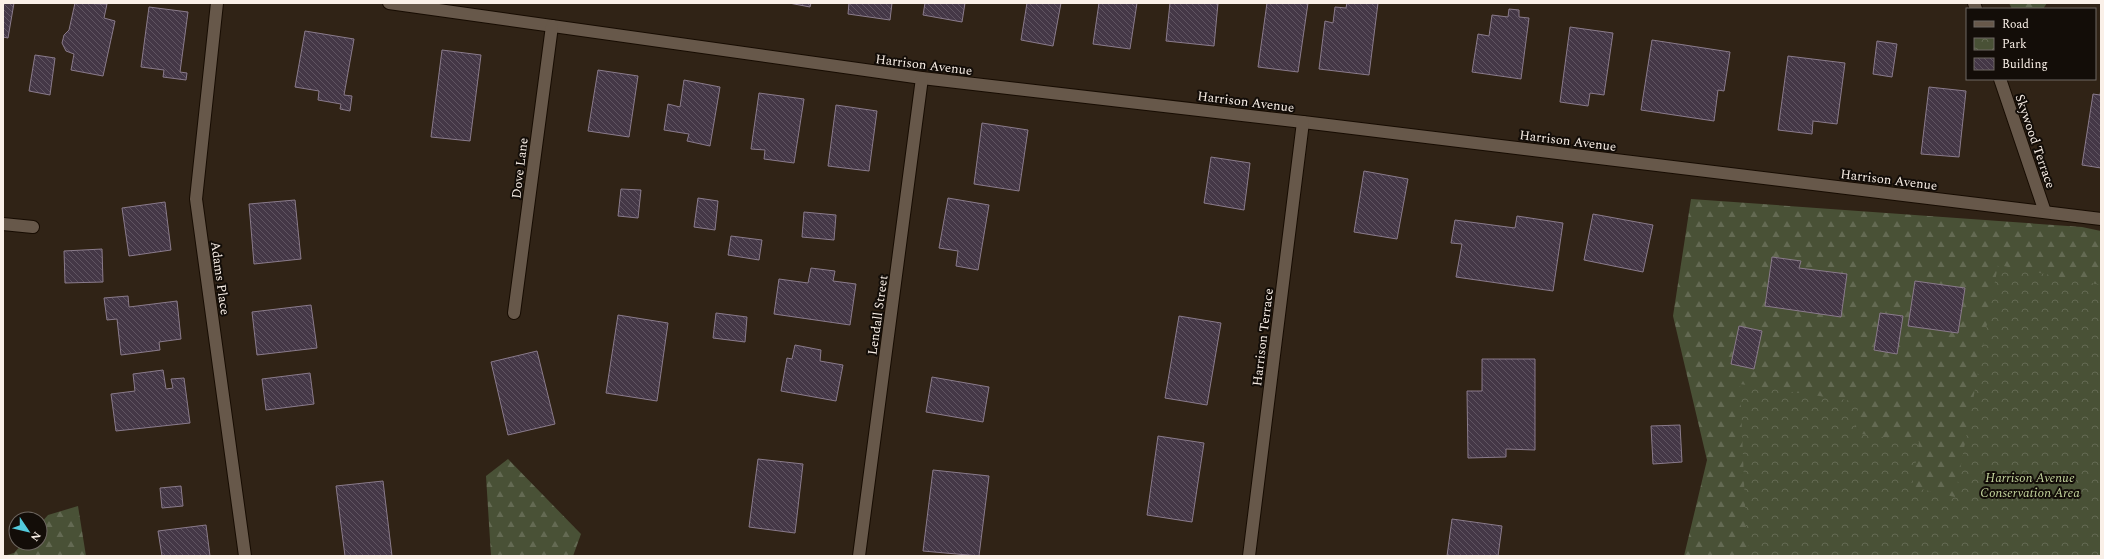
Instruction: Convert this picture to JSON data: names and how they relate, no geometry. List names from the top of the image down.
{
  "streets": {
    "street": [
      "Harrison Avenue",
      "Skywood Terrace",
      "Dove Lane",
      "Adams Place",
      "Lendall Street",
      "Harrison Terrace"
    ]
  },
  "crossings": [
    ["Harrison Avenue", "Skywood Terrace"],
    ["Harrison Avenue", "Dove Lane"],
    ["Harrison Avenue", "Lendall Street"],
    ["Harrison Avenue", "Harrison Terrace"]
  ],
  "parks": ["Harrison Avenue Conservation Area"],
  "legend": ["Road", "Park", "Building"],
  "north": "bottom right"
}
